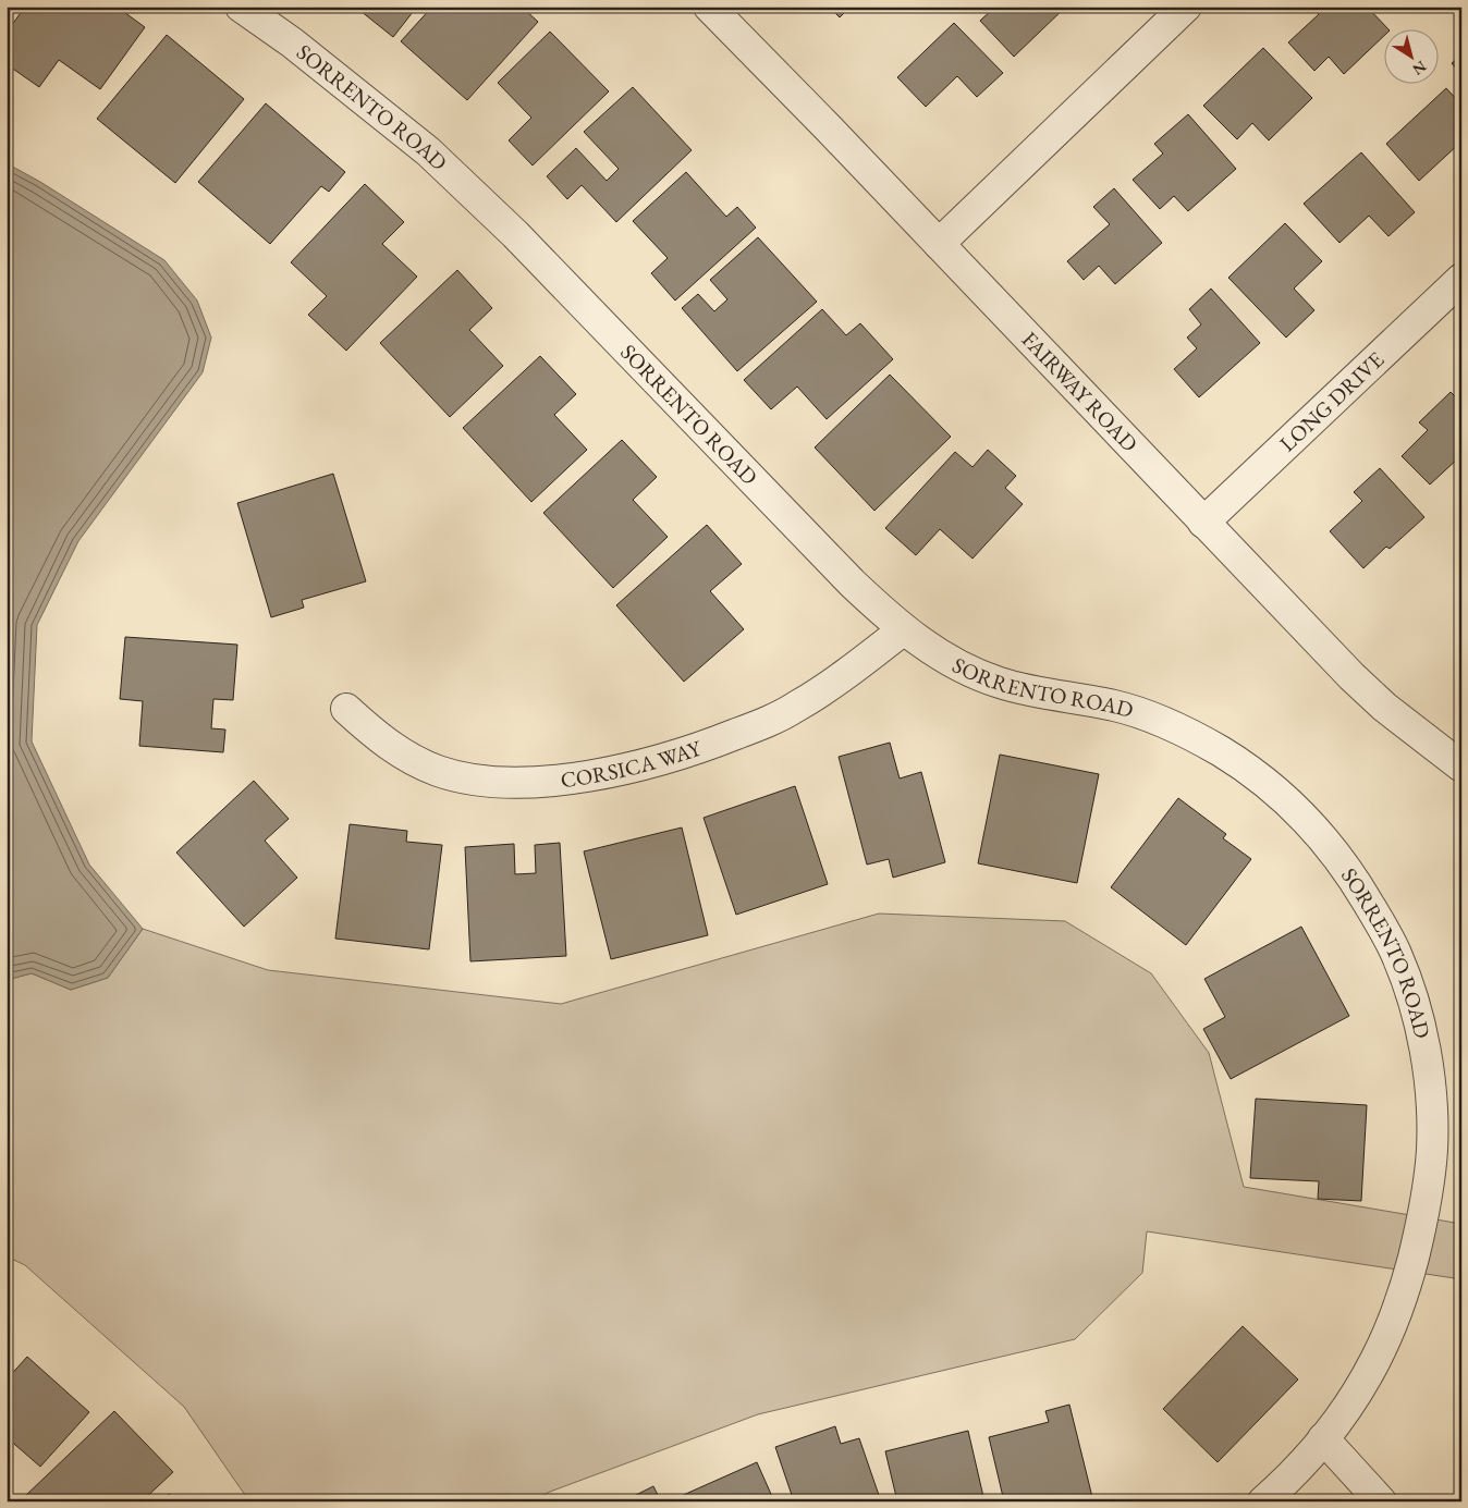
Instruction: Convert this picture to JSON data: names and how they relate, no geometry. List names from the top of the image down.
{
  "streets": {
    "street": [
      "SORRENTO ROAD",
      "FAIRWAY ROAD",
      "LONG DRIVE",
      "CORSICA WAY"
    ]
  },
  "crossings": [
    ["SORRENTO ROAD", "CORSICA WAY"],
    ["FAIRWAY ROAD", "LONG DRIVE"]
  ],
  "north": "bottom right"
}
